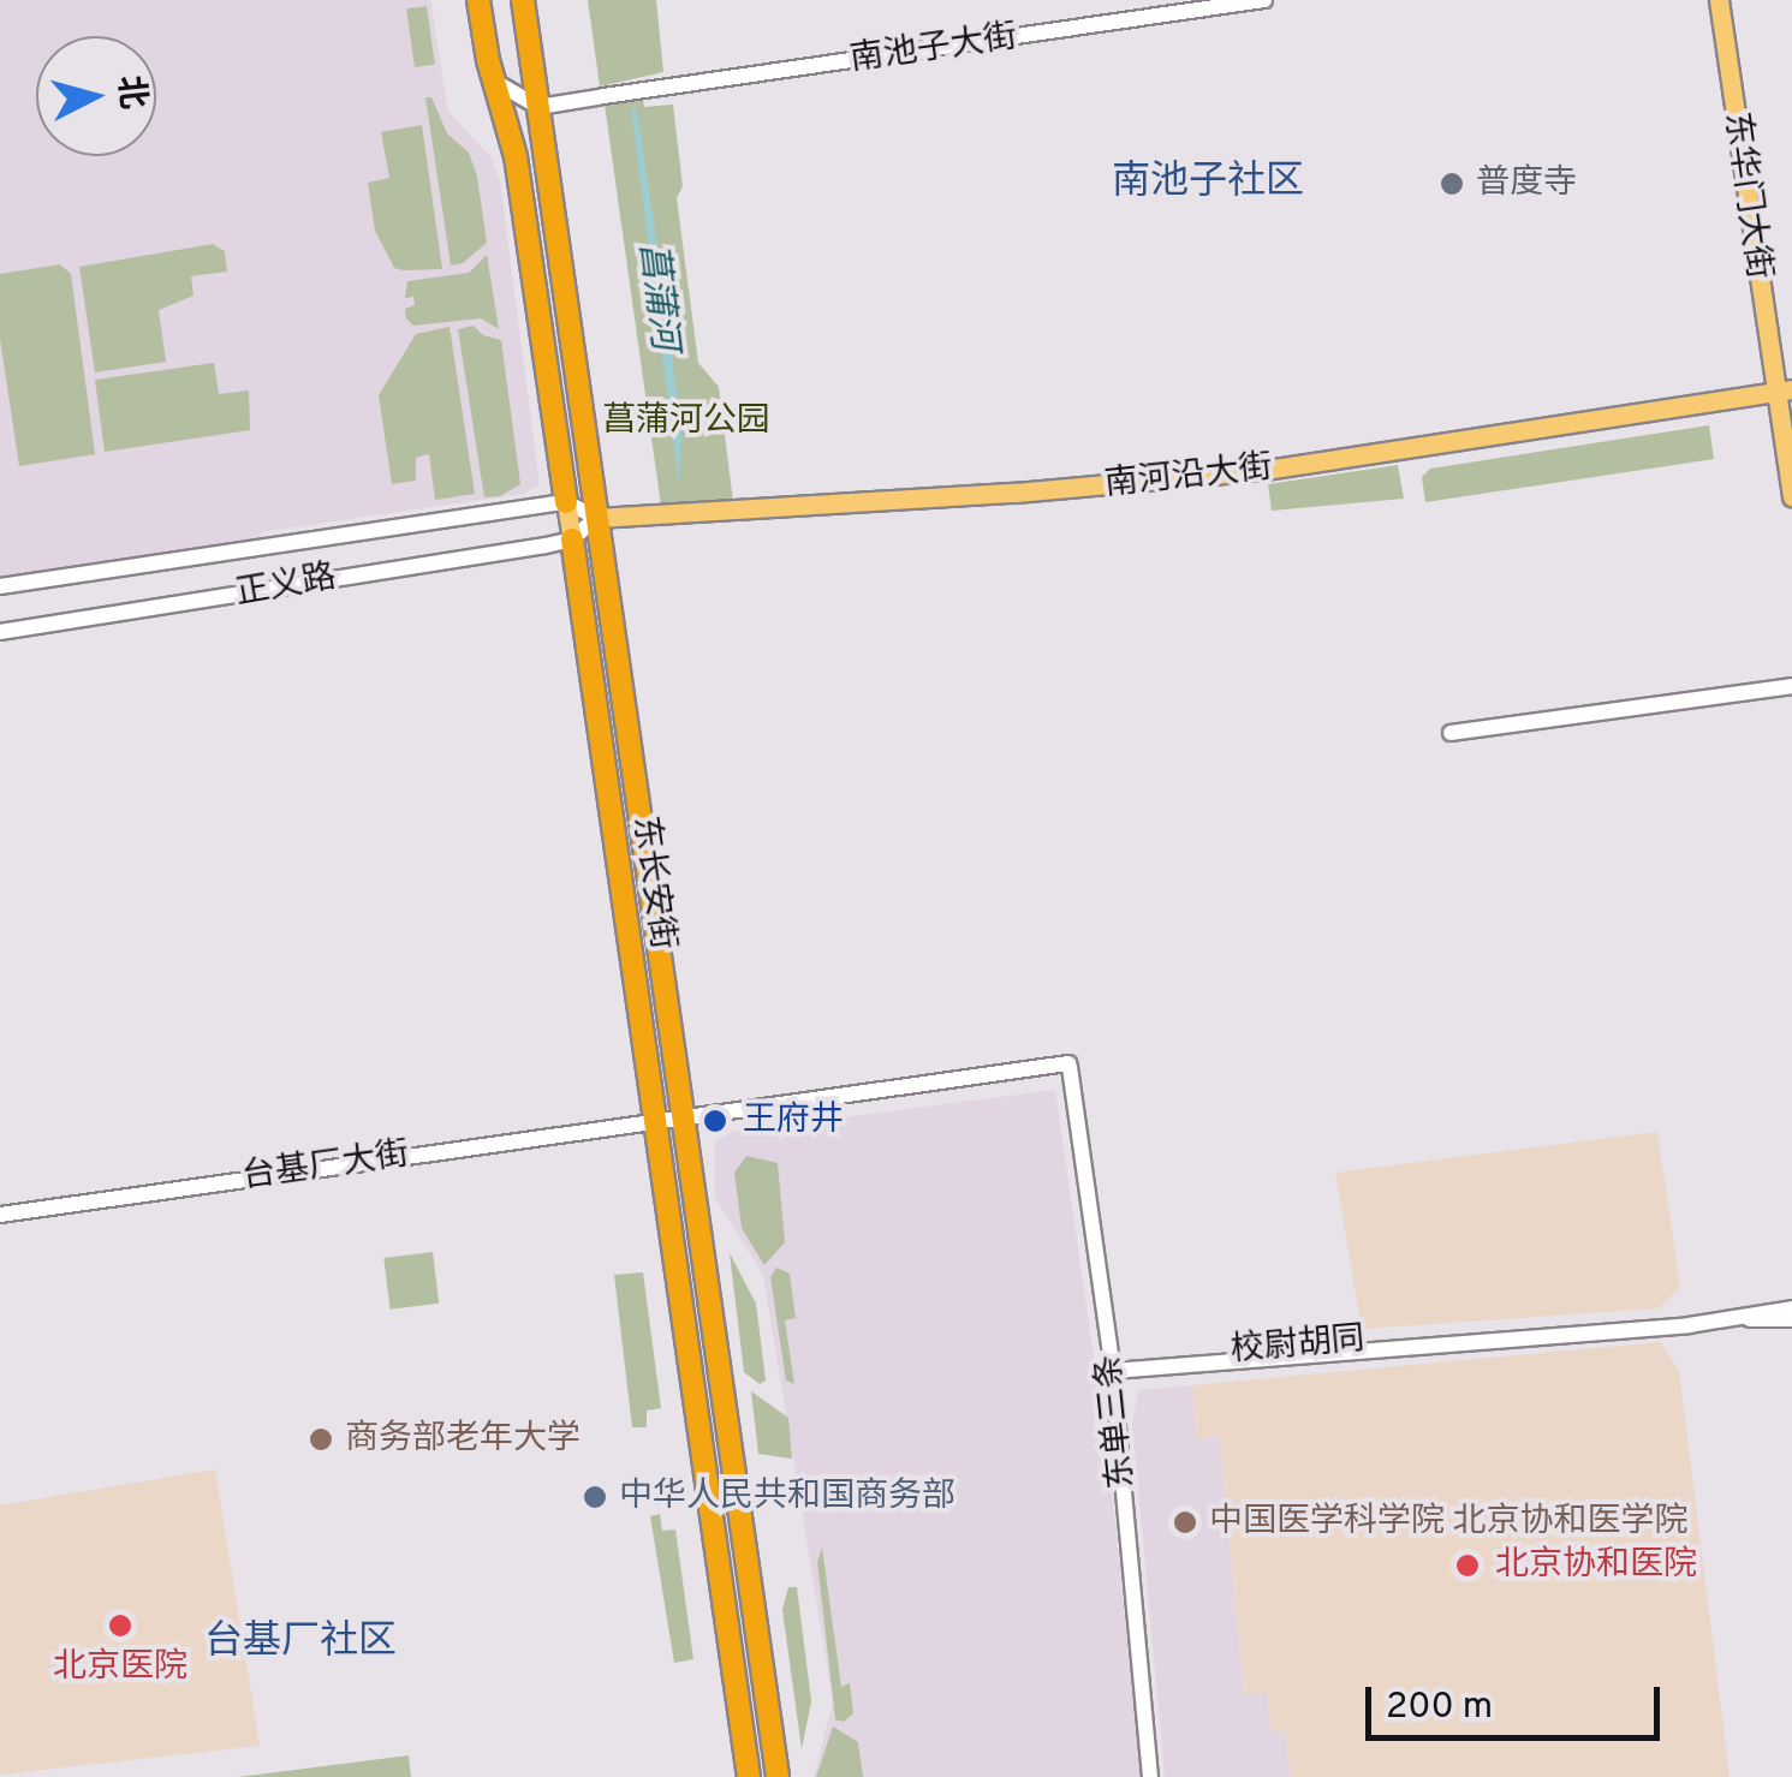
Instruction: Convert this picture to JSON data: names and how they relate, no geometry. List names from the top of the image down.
{
  "streets": {
    "highway": ["东长安街"],
    "main road": ["东华门大街", "南河沿大街"],
    "street": [
      "南池子大街",
      "正义路",
      "台基厂大街",
      "校尉胡同",
      "东单三条"
    ]
  },
  "crossings": [
    ["南池子大街", "东长安街"],
    ["东华门大街", "南河沿大街"],
    ["南河沿大街", "东长安街"],
    ["正义路", "东长安街"],
    ["东长安街", "台基厂大街"],
    ["东长安街", "东单三条"],
    ["校尉胡同", "东单三条"]
  ],
  "districts": ["南池子社区", "台基厂社区"],
  "water": ["菖蒲河"],
  "parks": ["菖蒲河公园"],
  "places": [
    "普度寺",
    "王府井",
    "商务部老年大学",
    "中华人民共和国商务部",
    "中国医学科学院 北京协和医学院",
    "北京协和医院",
    "北京医院"
  ],
  "scale_bar": "200 m",
  "north": "right"
}
